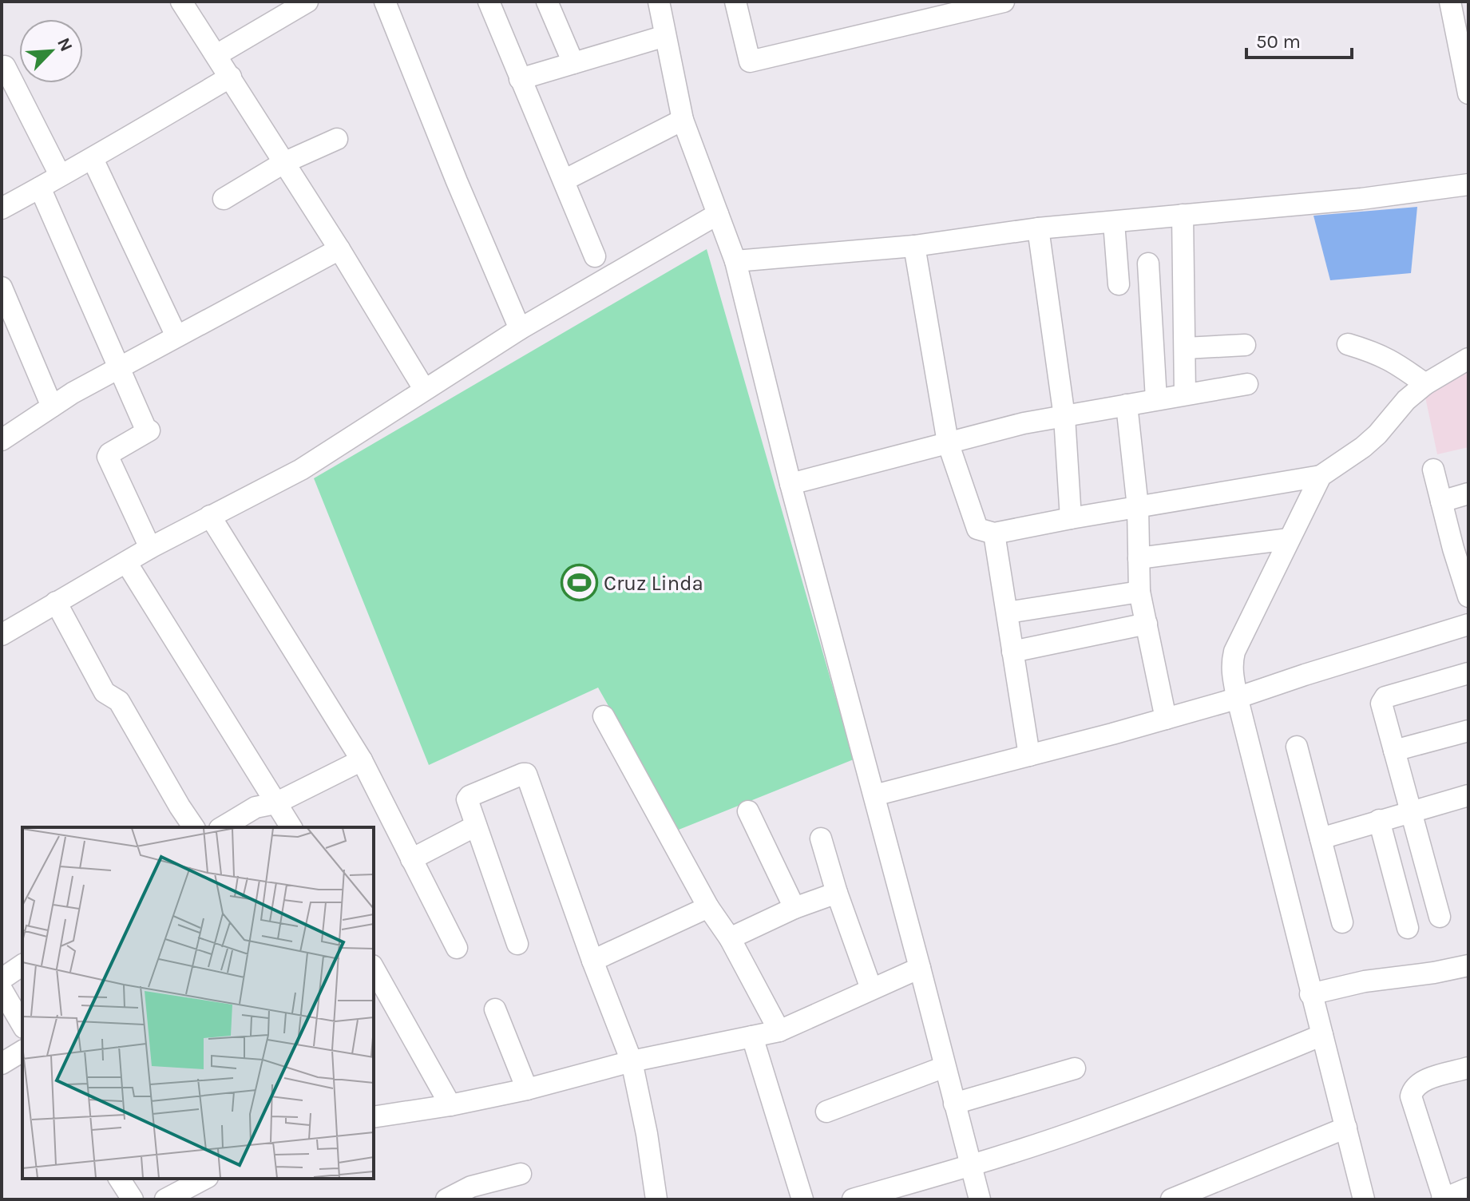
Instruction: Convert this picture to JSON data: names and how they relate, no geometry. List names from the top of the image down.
{
  "places": {
    "sports": ["Cruz Linda"]
  },
  "scale_bar": "50 m",
  "north": "top right"
}
